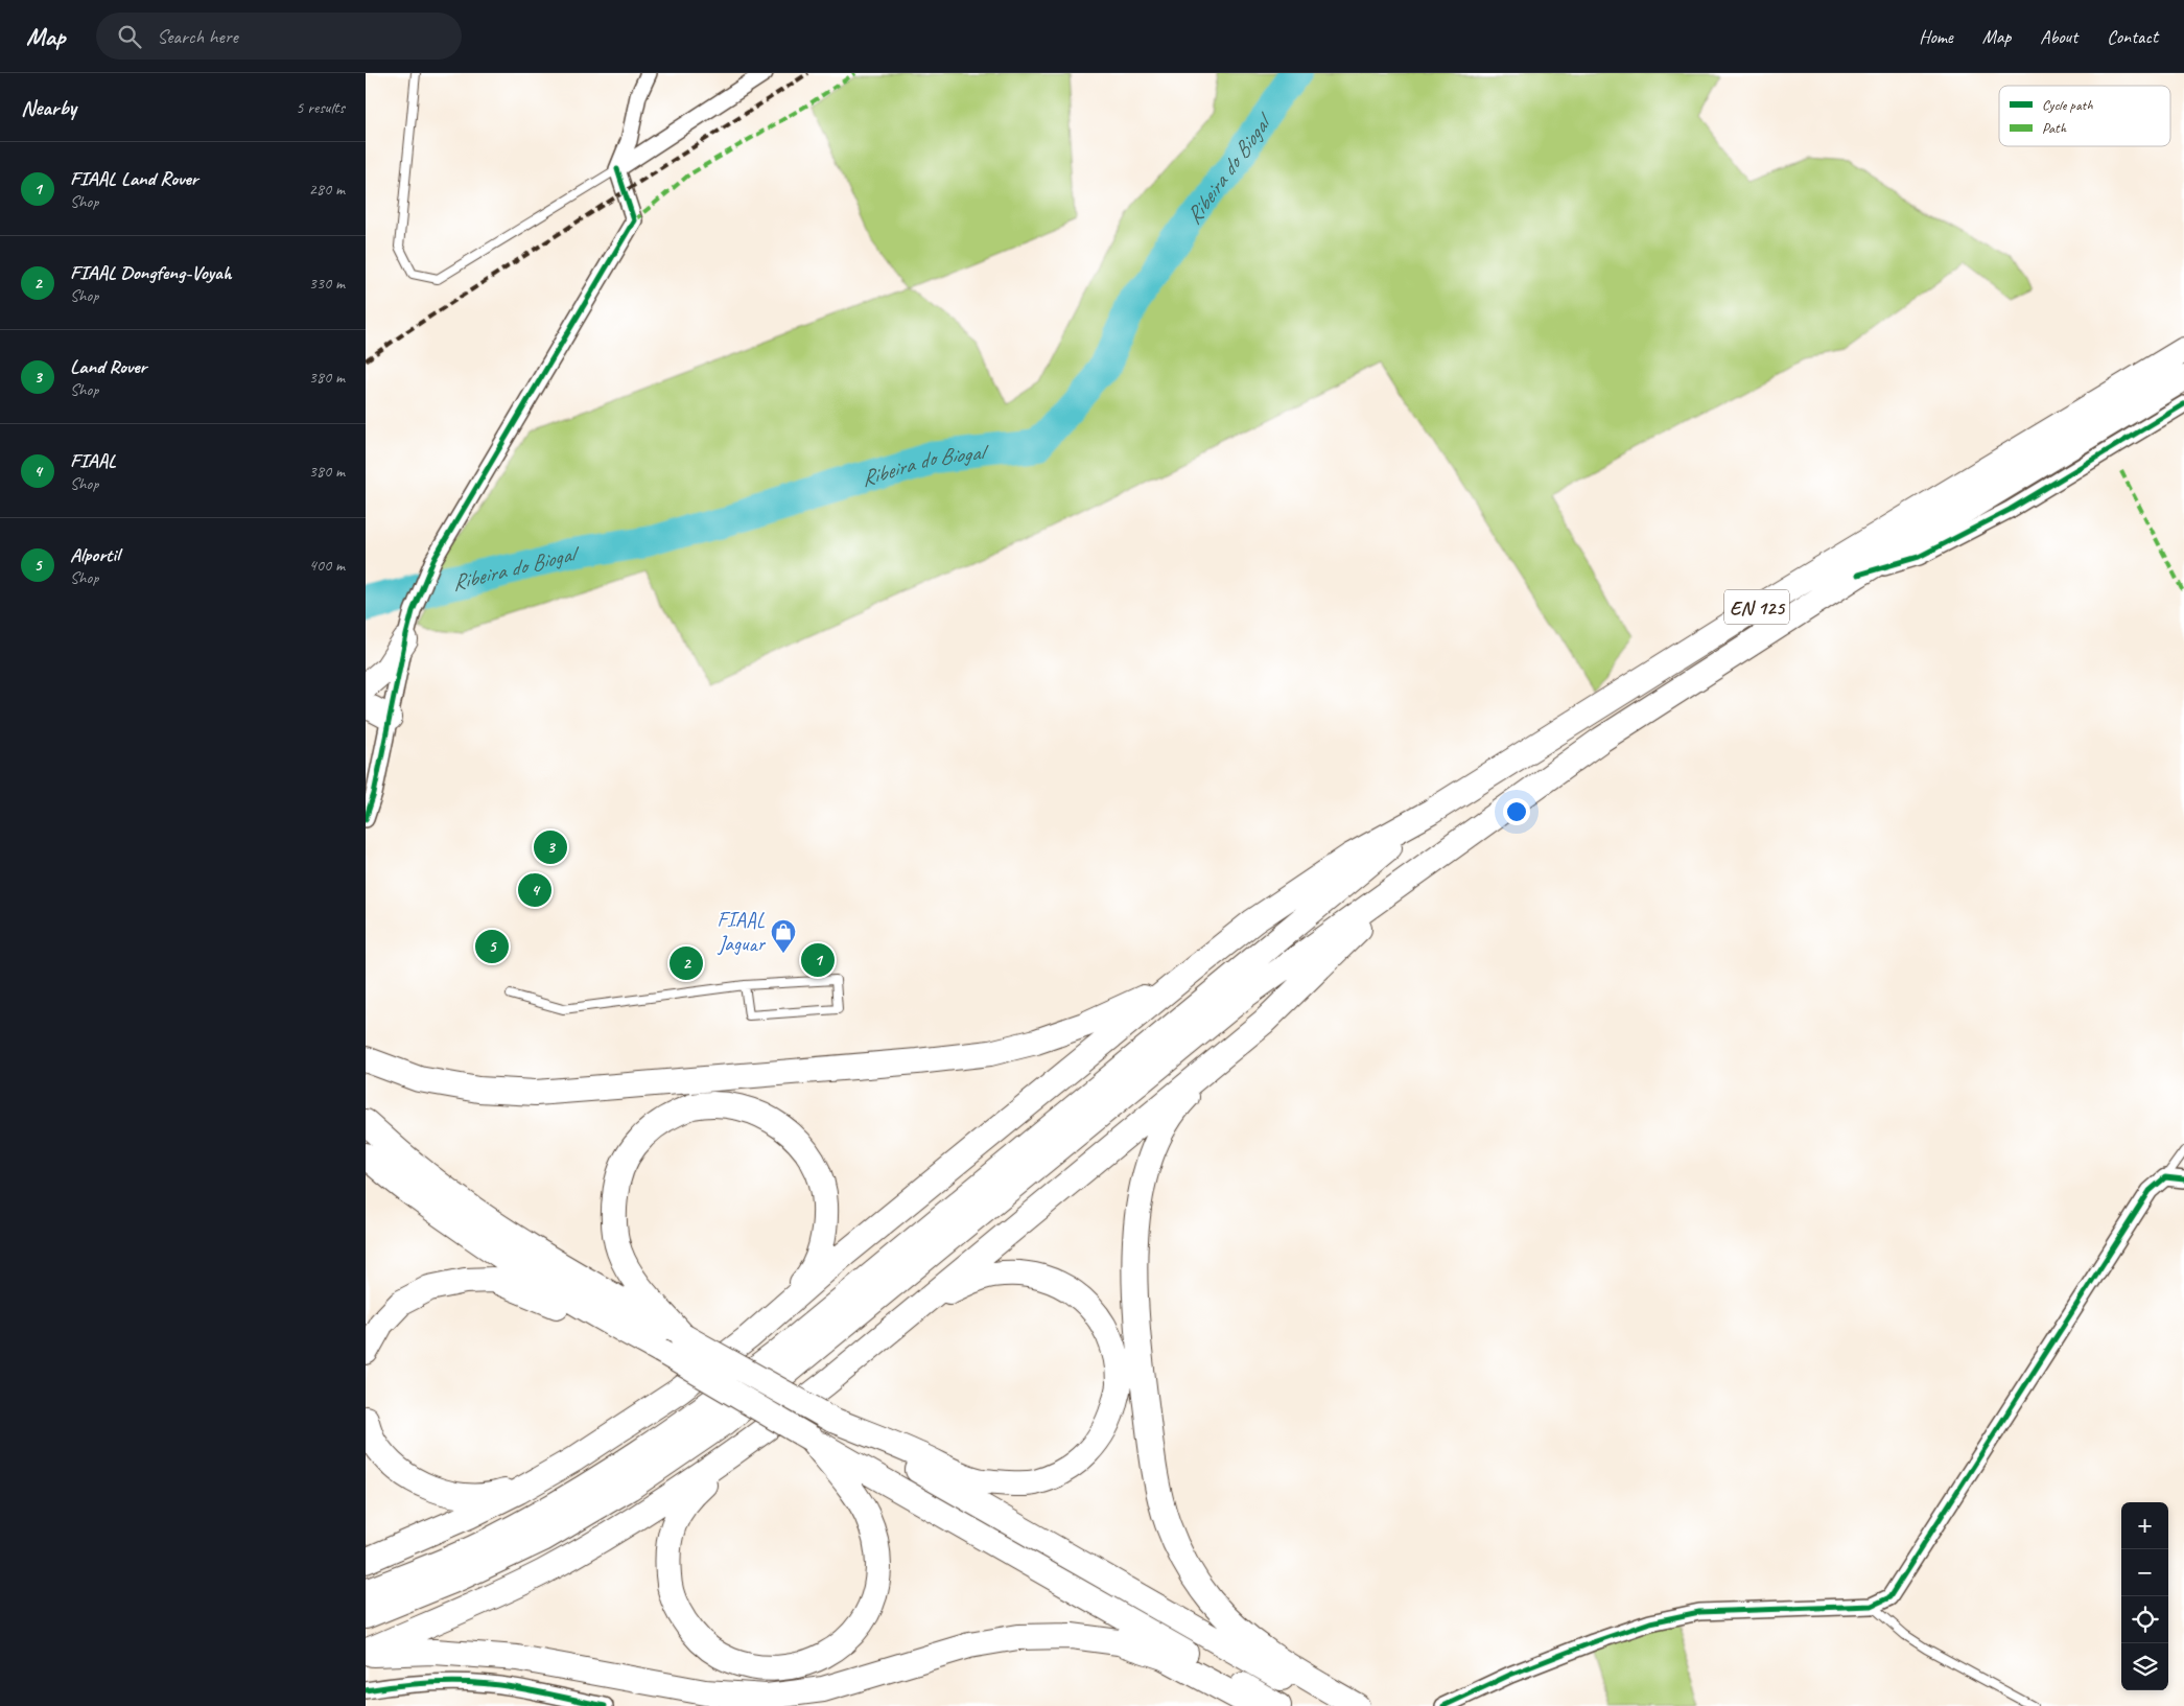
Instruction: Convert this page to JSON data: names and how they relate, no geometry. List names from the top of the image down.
{
  "streets": {
    "main road": ["EN 125"]
  },
  "water": ["Ribeira do Biogal"],
  "places": {
    "shop": ["FIAAL Jaguar"]
  },
  "legend": ["Cycle path", "Path"],
  "page": {
    "header": "Map",
    "search": "Search here",
    "nav": [
      "Home",
      "Map",
      "About",
      "Contact"
    ],
    "heading": ["Nearby", "5 results"],
    "list": [
      {
        "mark": "1",
        "name": "FIAAL Land Rover",
        "note": "Shop",
        "value": "280 m"
      },
      {
        "mark": "2",
        "name": "FIAAL Dongfeng-Voyah",
        "note": "Shop",
        "value": "330 m"
      },
      {
        "mark": "3",
        "name": "Land Rover",
        "note": "Shop",
        "value": "380 m"
      },
      {
        "mark": "4",
        "name": "FIAAL",
        "note": "Shop",
        "value": "380 m"
      },
      {
        "mark": "5",
        "name": "Alportil",
        "note": "Shop",
        "value": "400 m"
      }
    ],
    "pins": [
      "3",
      "4",
      "5",
      "1",
      "2"
    ],
    "map_buttons": ["+", "−"]
  }
}
